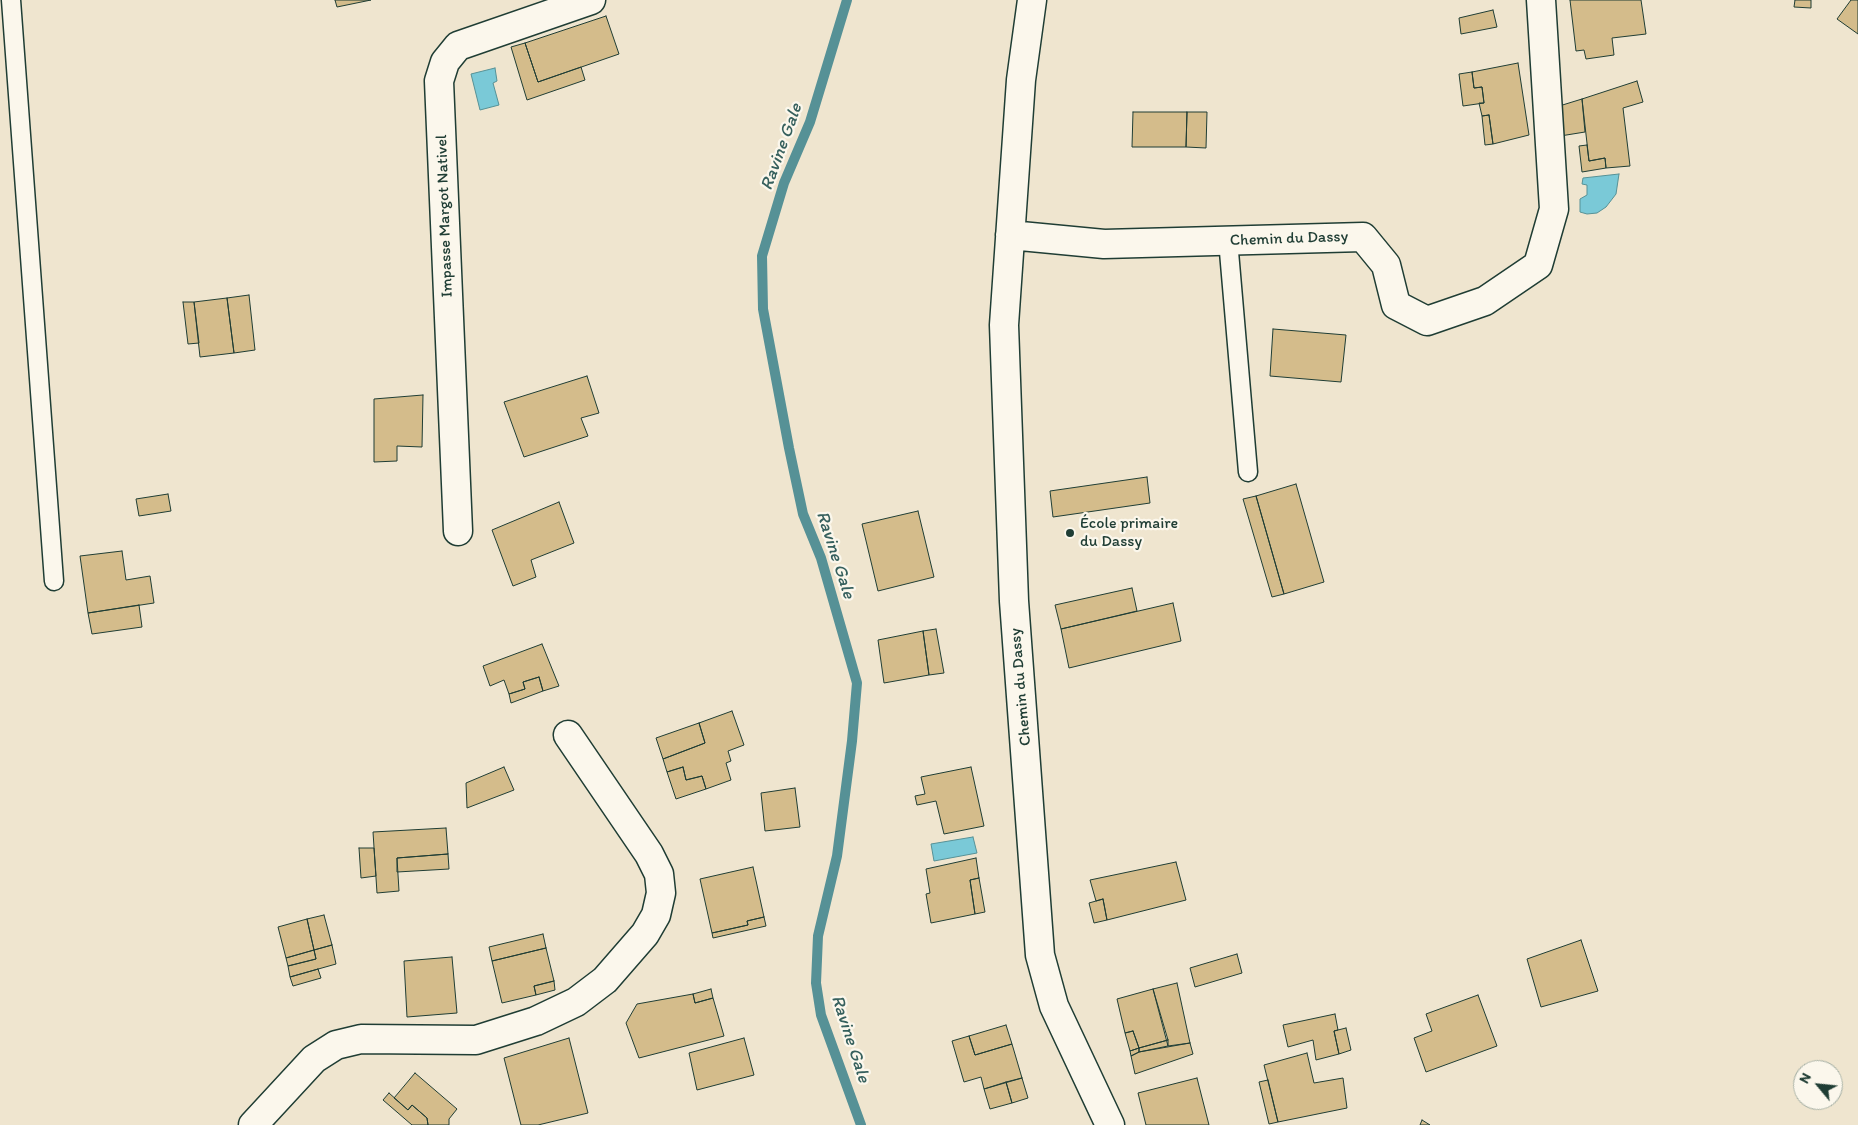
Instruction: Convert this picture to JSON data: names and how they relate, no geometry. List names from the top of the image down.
{
  "streets": {
    "street": ["Impasse Margot Nativel", "Chemin du Dassy"]
  },
  "water": ["Ravine Gale"],
  "places": ["École primaire du Dassy"],
  "north": "top left"
}
